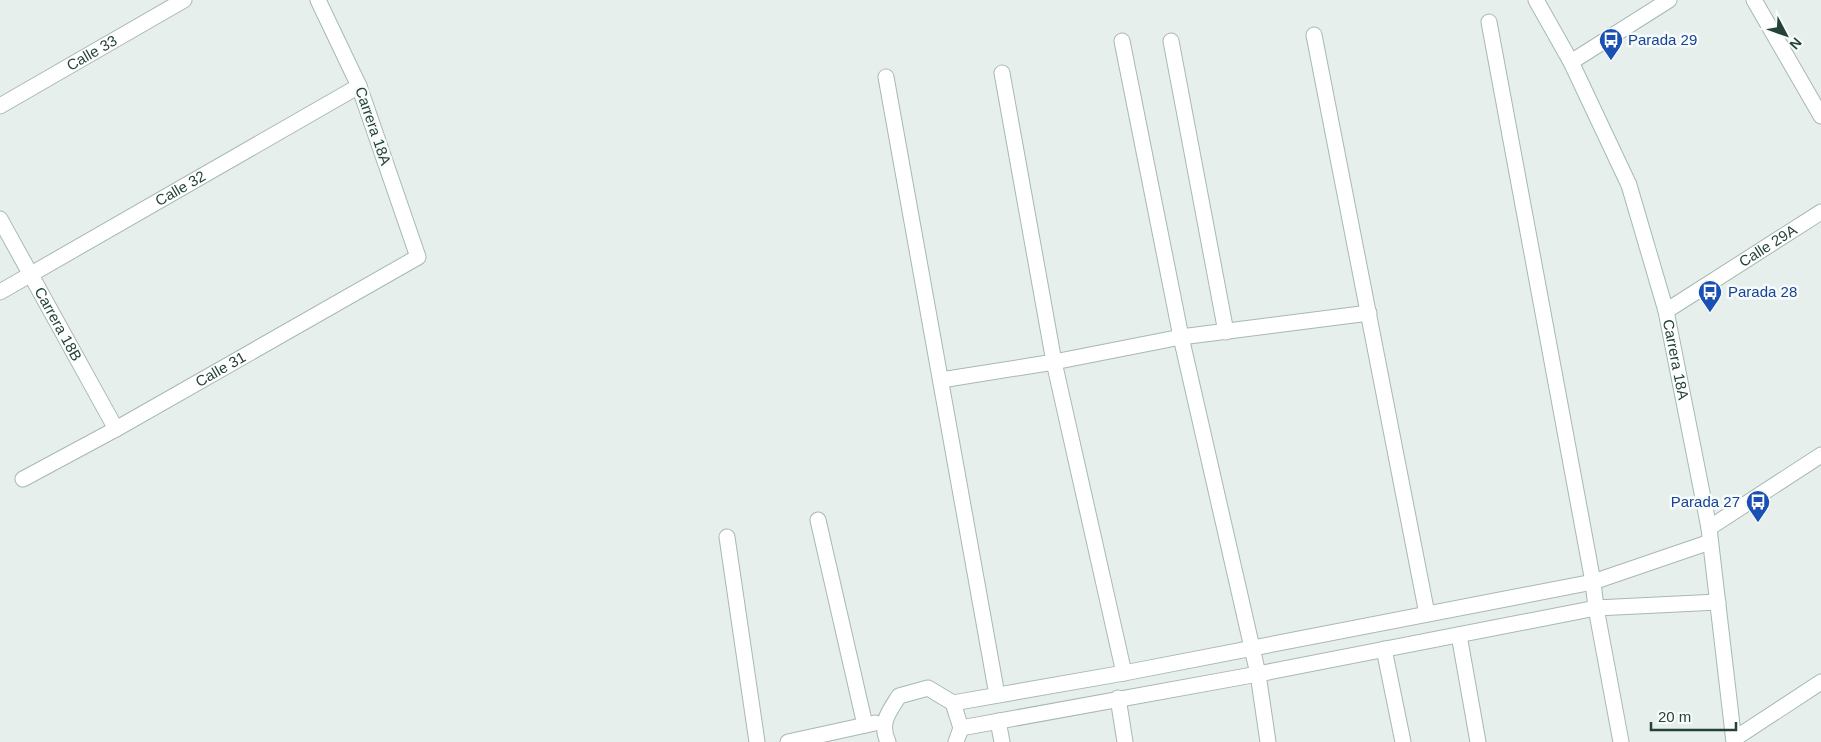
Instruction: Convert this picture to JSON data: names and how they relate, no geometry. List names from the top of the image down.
{
  "streets": {
    "street": [
      "Calle 33",
      "Carrera 18A",
      "Calle 32",
      "Calle 29A",
      "Carrera 18B",
      "Calle 31"
    ]
  },
  "crossings": [
    ["Carrera 18A", "Calle 32"],
    ["Carrera 18A", "Calle 29A"],
    ["Carrera 18A", "Calle 31"],
    ["Calle 32", "Carrera 18B"],
    ["Carrera 18B", "Calle 31"]
  ],
  "places": {
    "bus stop": ["Parada 29", "Parada 28", "Parada 27"]
  },
  "scale_bar": "20 m",
  "north": "bottom right"
}
